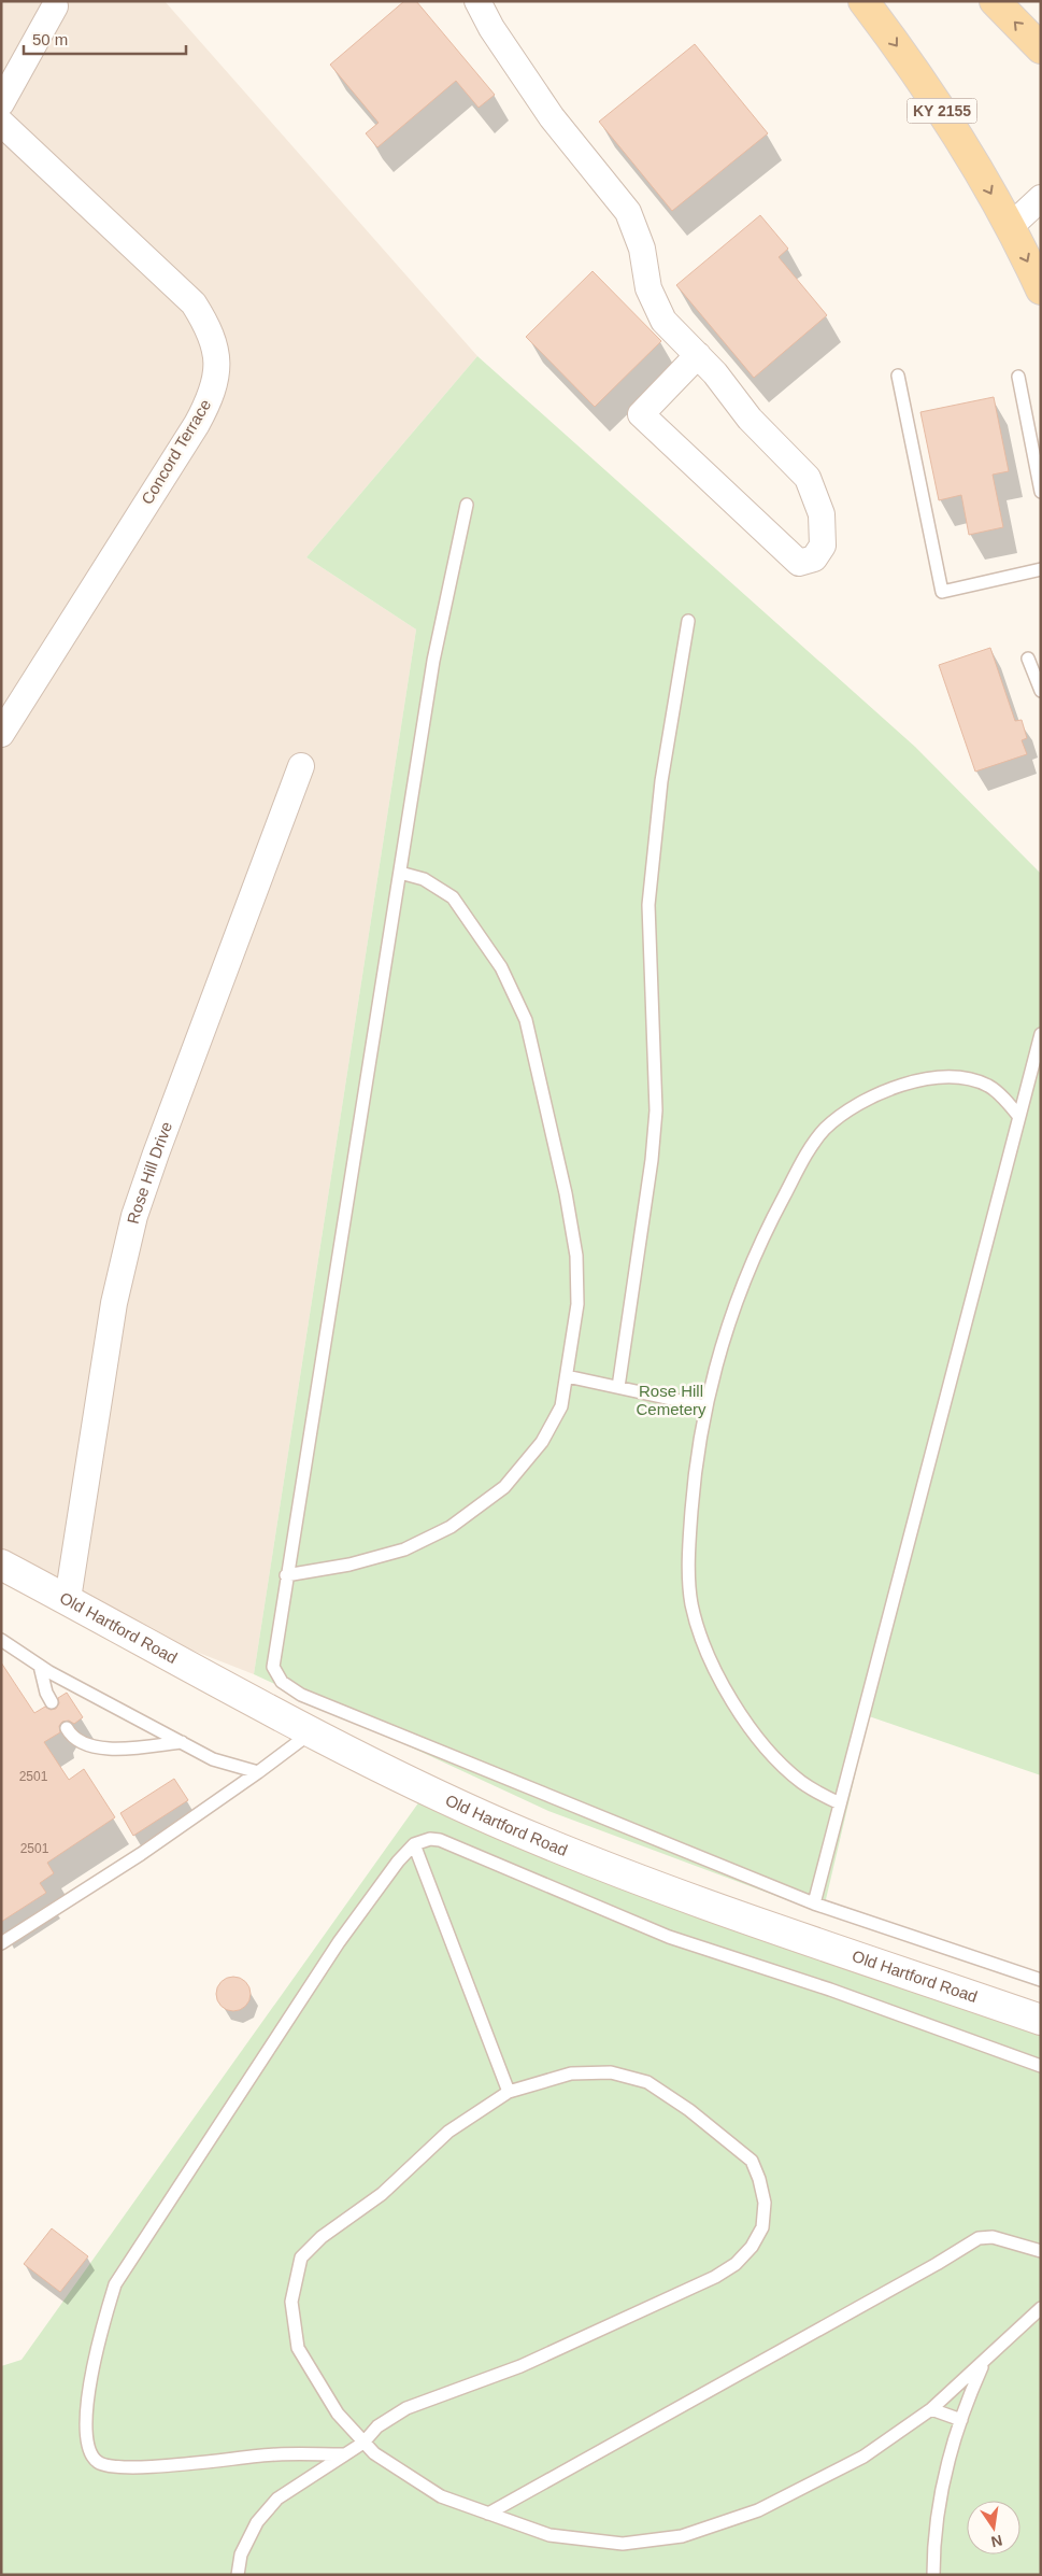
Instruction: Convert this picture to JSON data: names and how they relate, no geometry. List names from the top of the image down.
{
  "streets": {
    "main road": ["KY 2155", "Old Hartford Road"],
    "street": ["Concord Terrace", "Rose Hill Drive"]
  },
  "crossings": [
    ["Rose Hill Drive", "Old Hartford Road"]
  ],
  "parks": ["Rose Hill Cemetery"],
  "house_numbers": ["2501", "2501"],
  "scale_bar": "50 m",
  "north": "bottom"
}
